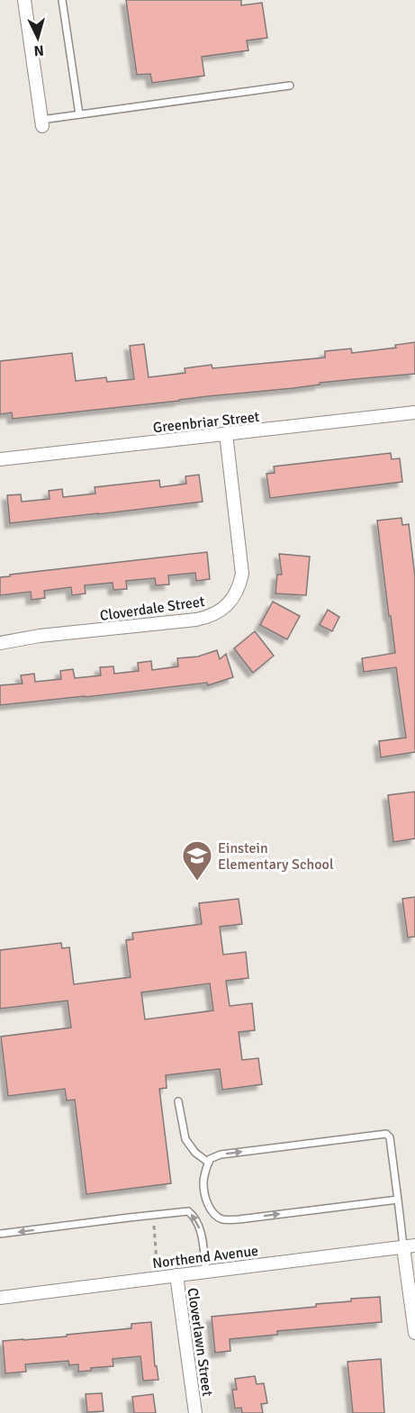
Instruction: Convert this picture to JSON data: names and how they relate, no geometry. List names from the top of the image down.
{
  "streets": {
    "street": [
      "Greenbriar Street",
      "Cloverdale Street",
      "Northend Avenue",
      "Cloverlawn Street"
    ]
  },
  "crossings": [
    ["Greenbriar Street", "Cloverdale Street"],
    ["Northend Avenue", "Cloverlawn Street"]
  ],
  "places": {
    "school or university": ["Einstein Elementary School"]
  },
  "north": "bottom"
}
